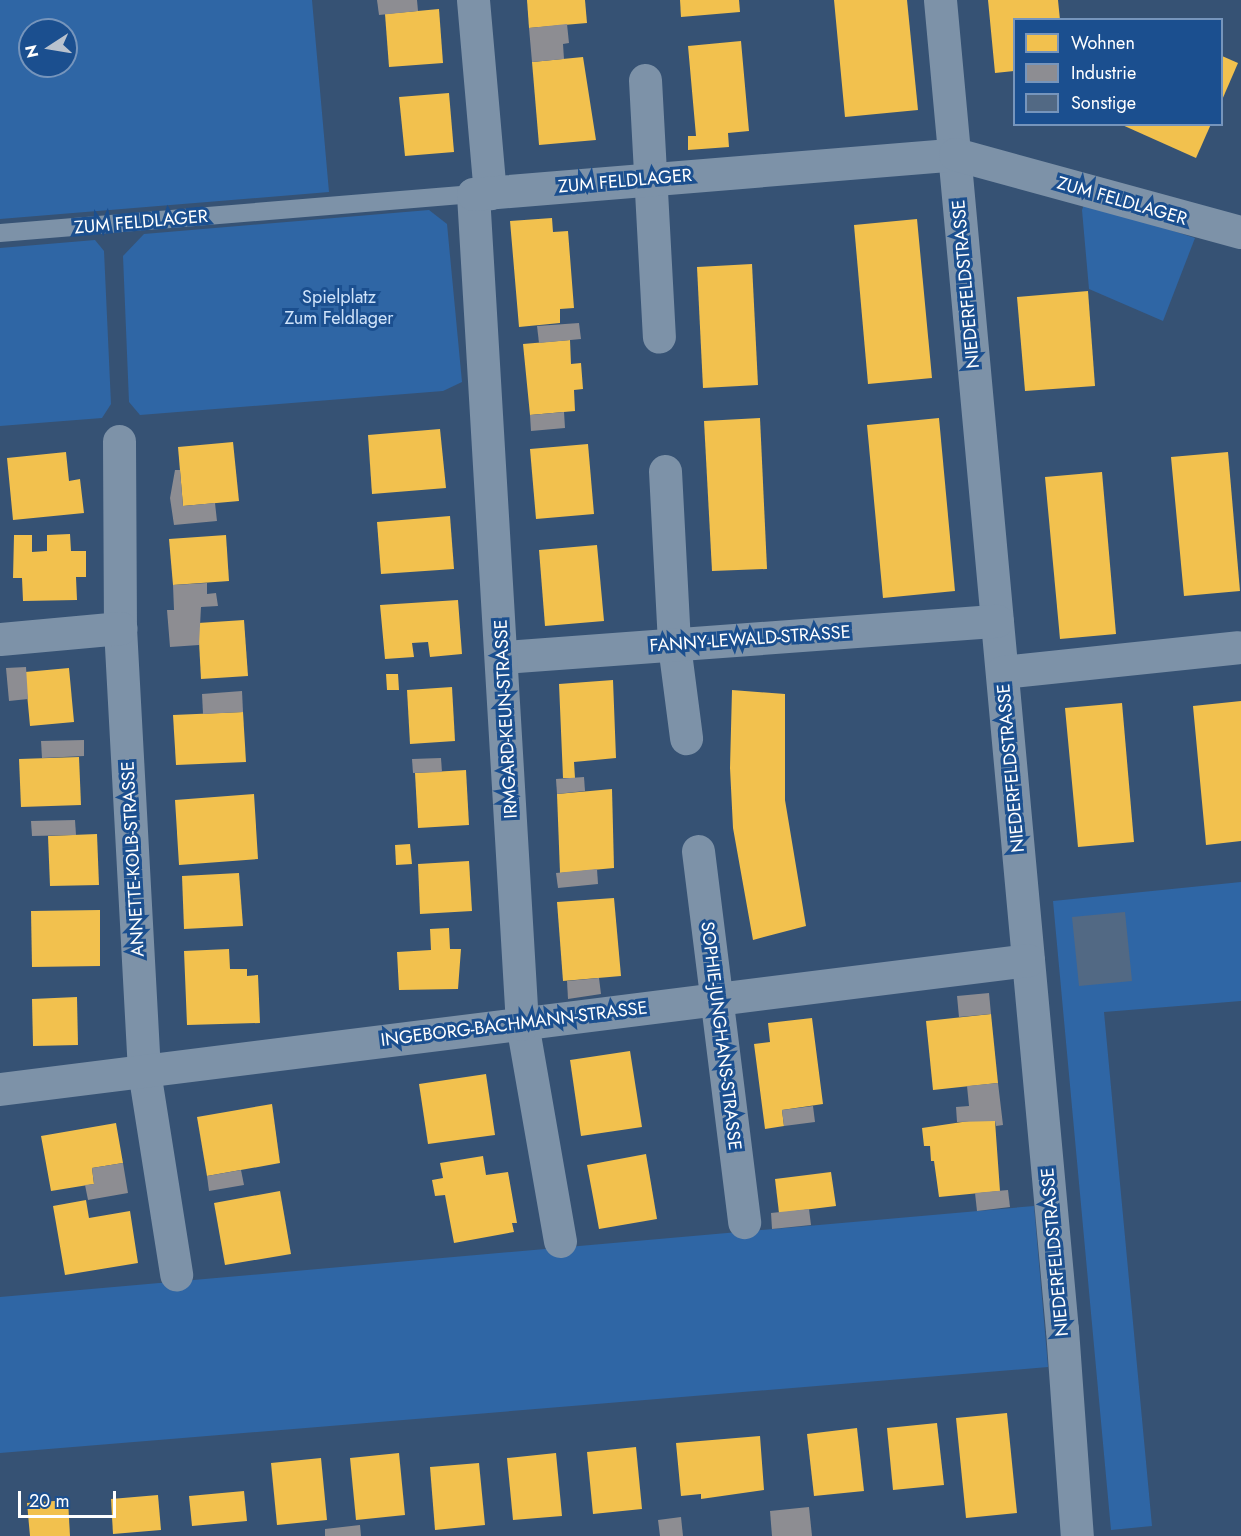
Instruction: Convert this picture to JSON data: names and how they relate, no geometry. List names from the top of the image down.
{
  "streets": {
    "street": [
      "ZUM FELDLAGER",
      "NIEDERFELDSTRASSE",
      "FANNY-LEWALD-STRASSE",
      "IRMGARD-KEUN-STRASSE",
      "ANNETTE-KOLB-STRASSE",
      "INGEBORG-BACHMANN-STRASSE",
      "SOPHIE-JUNGHANS-STRASSE"
    ]
  },
  "crossings": [
    ["ZUM FELDLAGER", "NIEDERFELDSTRASSE"],
    ["ZUM FELDLAGER", "IRMGARD-KEUN-STRASSE"],
    ["NIEDERFELDSTRASSE", "FANNY-LEWALD-STRASSE"],
    ["NIEDERFELDSTRASSE", "INGEBORG-BACHMANN-STRASSE"],
    ["FANNY-LEWALD-STRASSE", "IRMGARD-KEUN-STRASSE"],
    ["IRMGARD-KEUN-STRASSE", "INGEBORG-BACHMANN-STRASSE"],
    ["ANNETTE-KOLB-STRASSE", "INGEBORG-BACHMANN-STRASSE"],
    ["INGEBORG-BACHMANN-STRASSE", "SOPHIE-JUNGHANS-STRASSE"]
  ],
  "parks": ["Spielplatz Zum Feldlager"],
  "legend": ["Wohnen", "Industrie", "Sonstige"],
  "scale_bar": "20 m",
  "north": "left"
}
